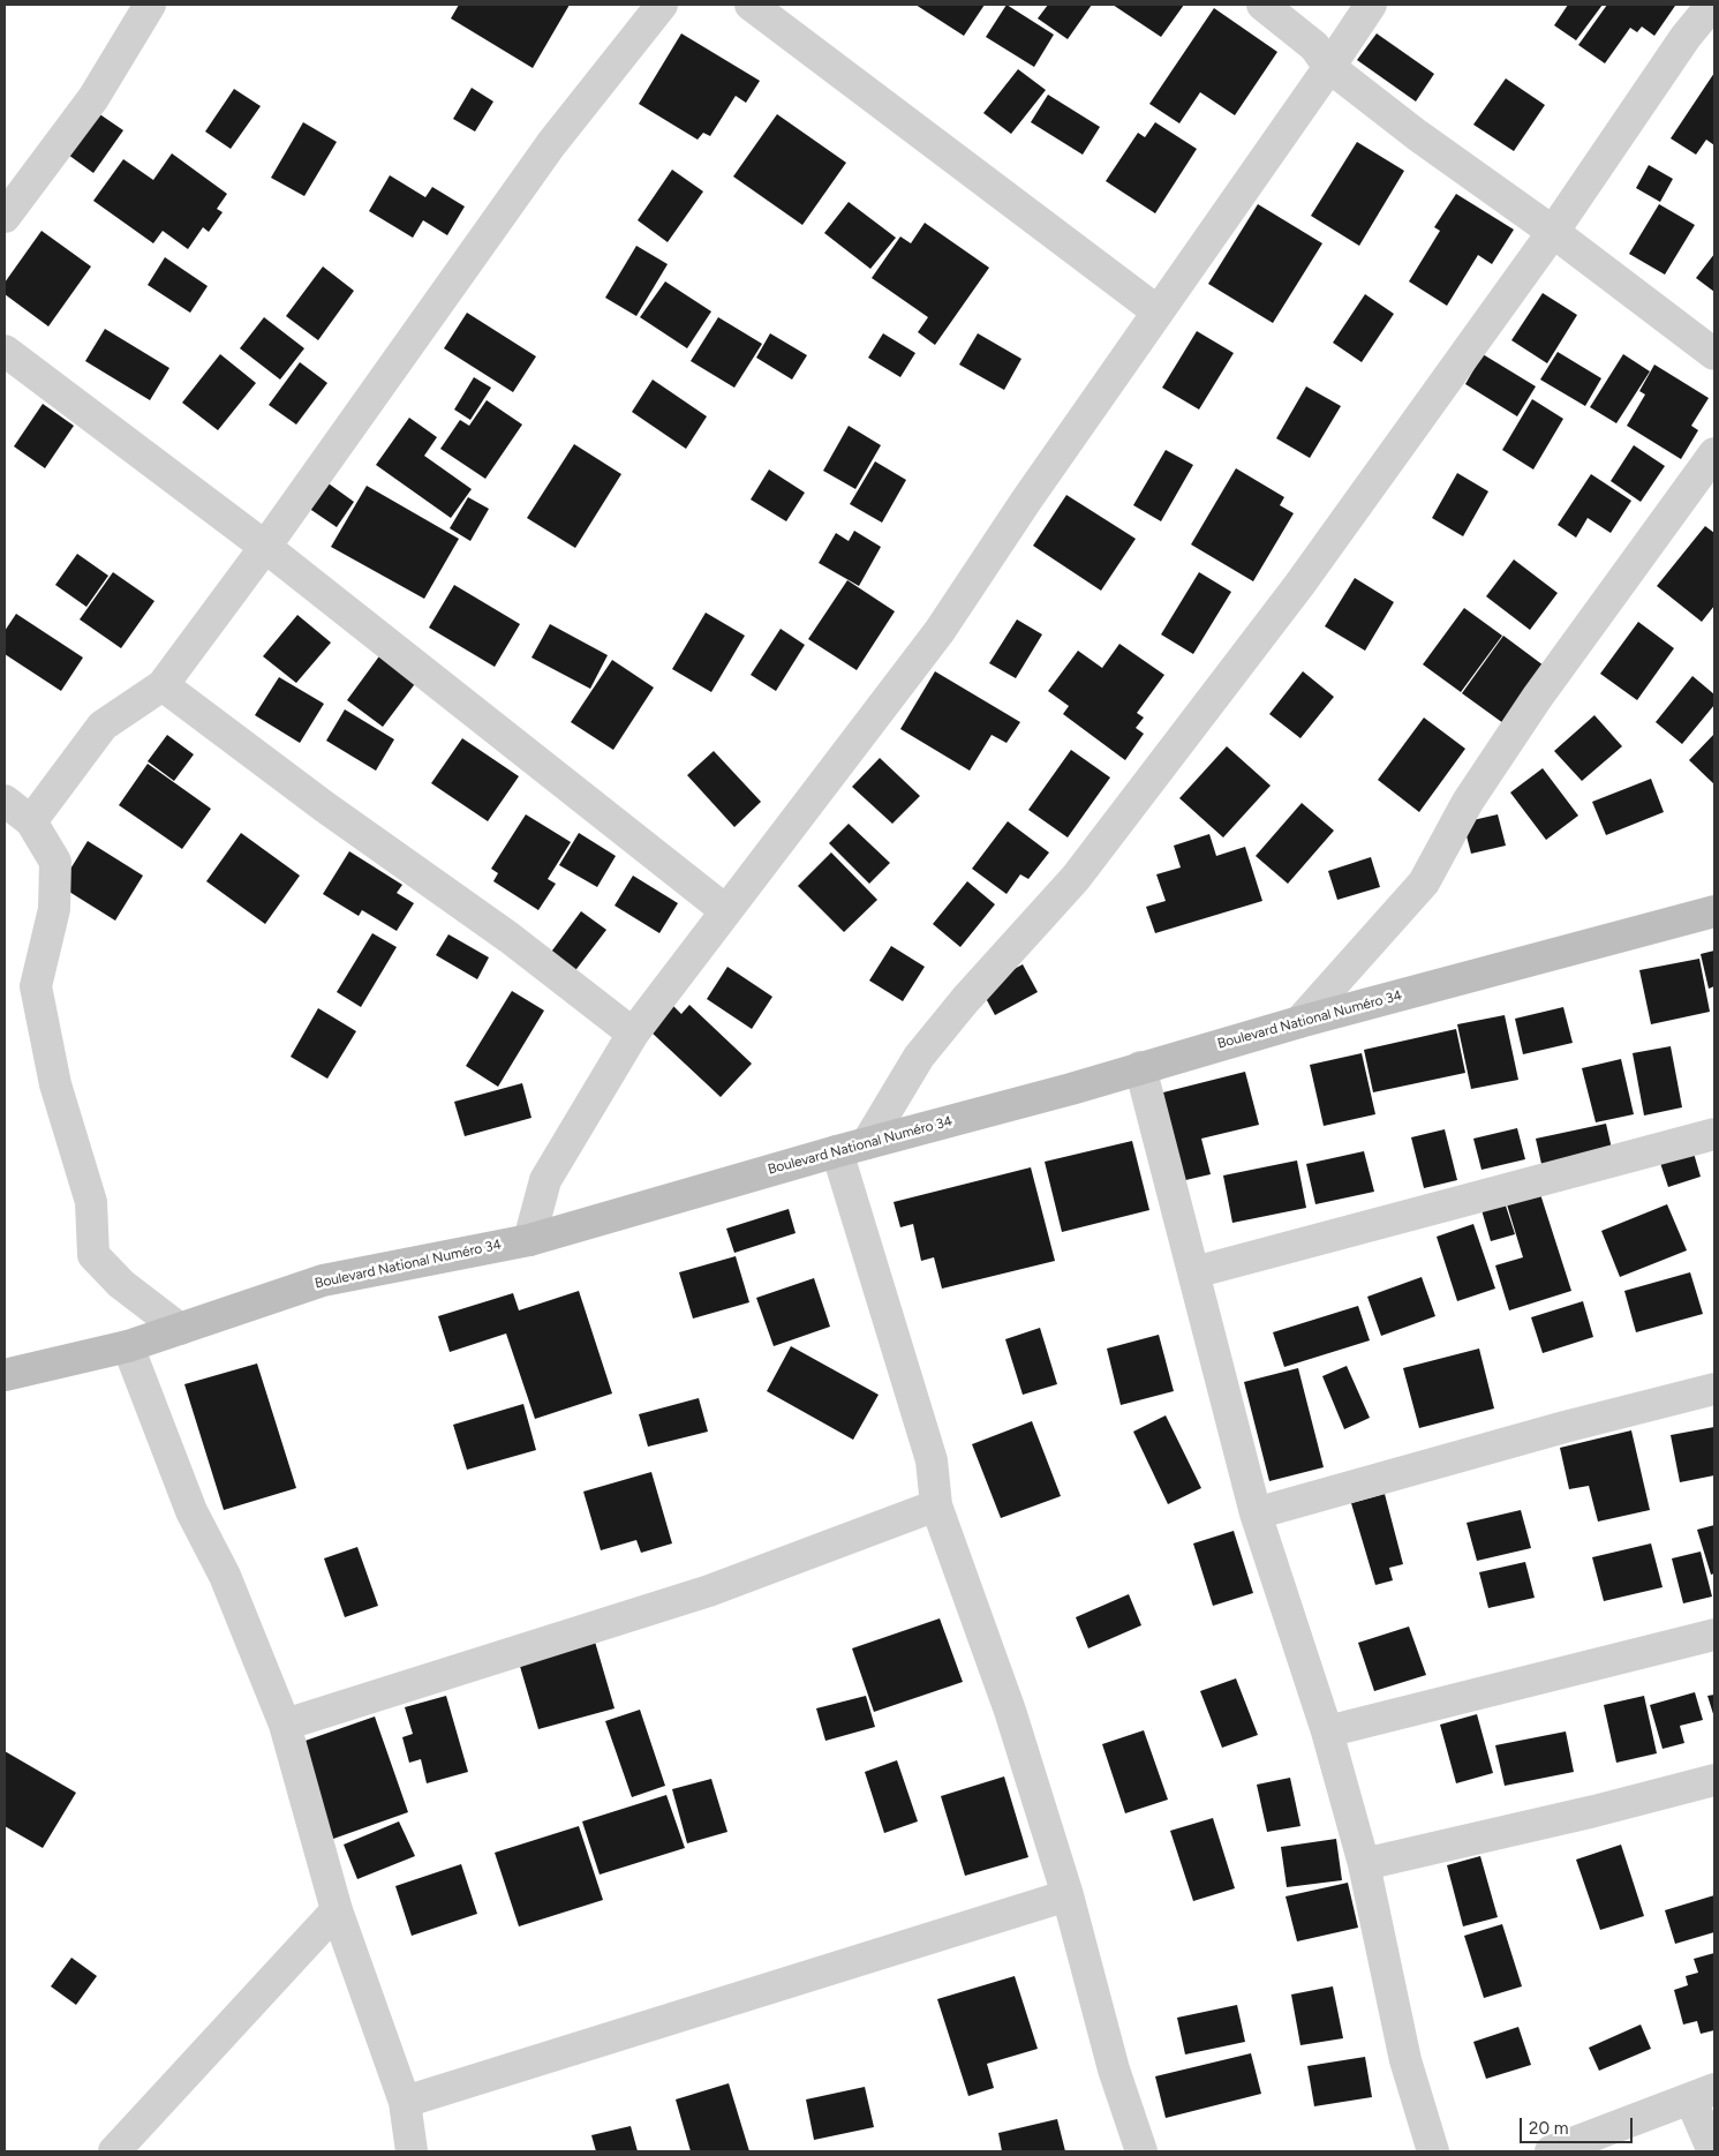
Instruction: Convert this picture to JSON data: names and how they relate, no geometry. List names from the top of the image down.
{
  "streets": {
    "main road": ["Boulevard National Numéro 34"]
  },
  "scale_bar": "20 m"
}
